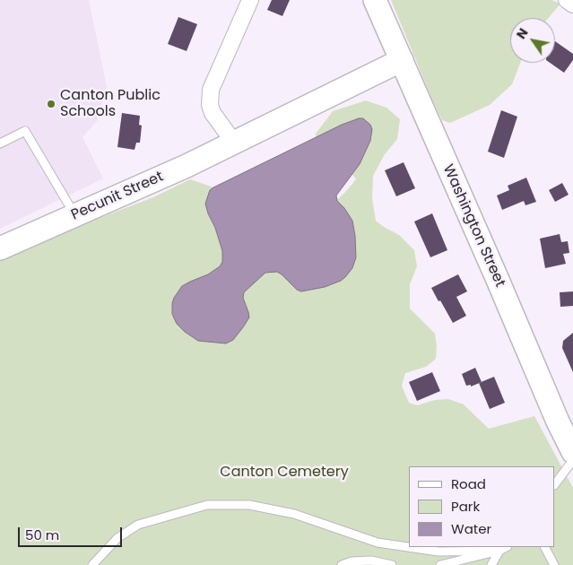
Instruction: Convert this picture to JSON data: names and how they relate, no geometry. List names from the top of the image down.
{
  "streets": {
    "main road": ["Pecunit Street", "Washington Street"]
  },
  "crossings": [
    ["Pecunit Street", "Washington Street"]
  ],
  "parks": ["Canton Cemetery"],
  "places": ["Canton Public Schools"],
  "legend": ["Road", "Park", "Water"],
  "scale_bar": "50 m",
  "north": "top left"
}
